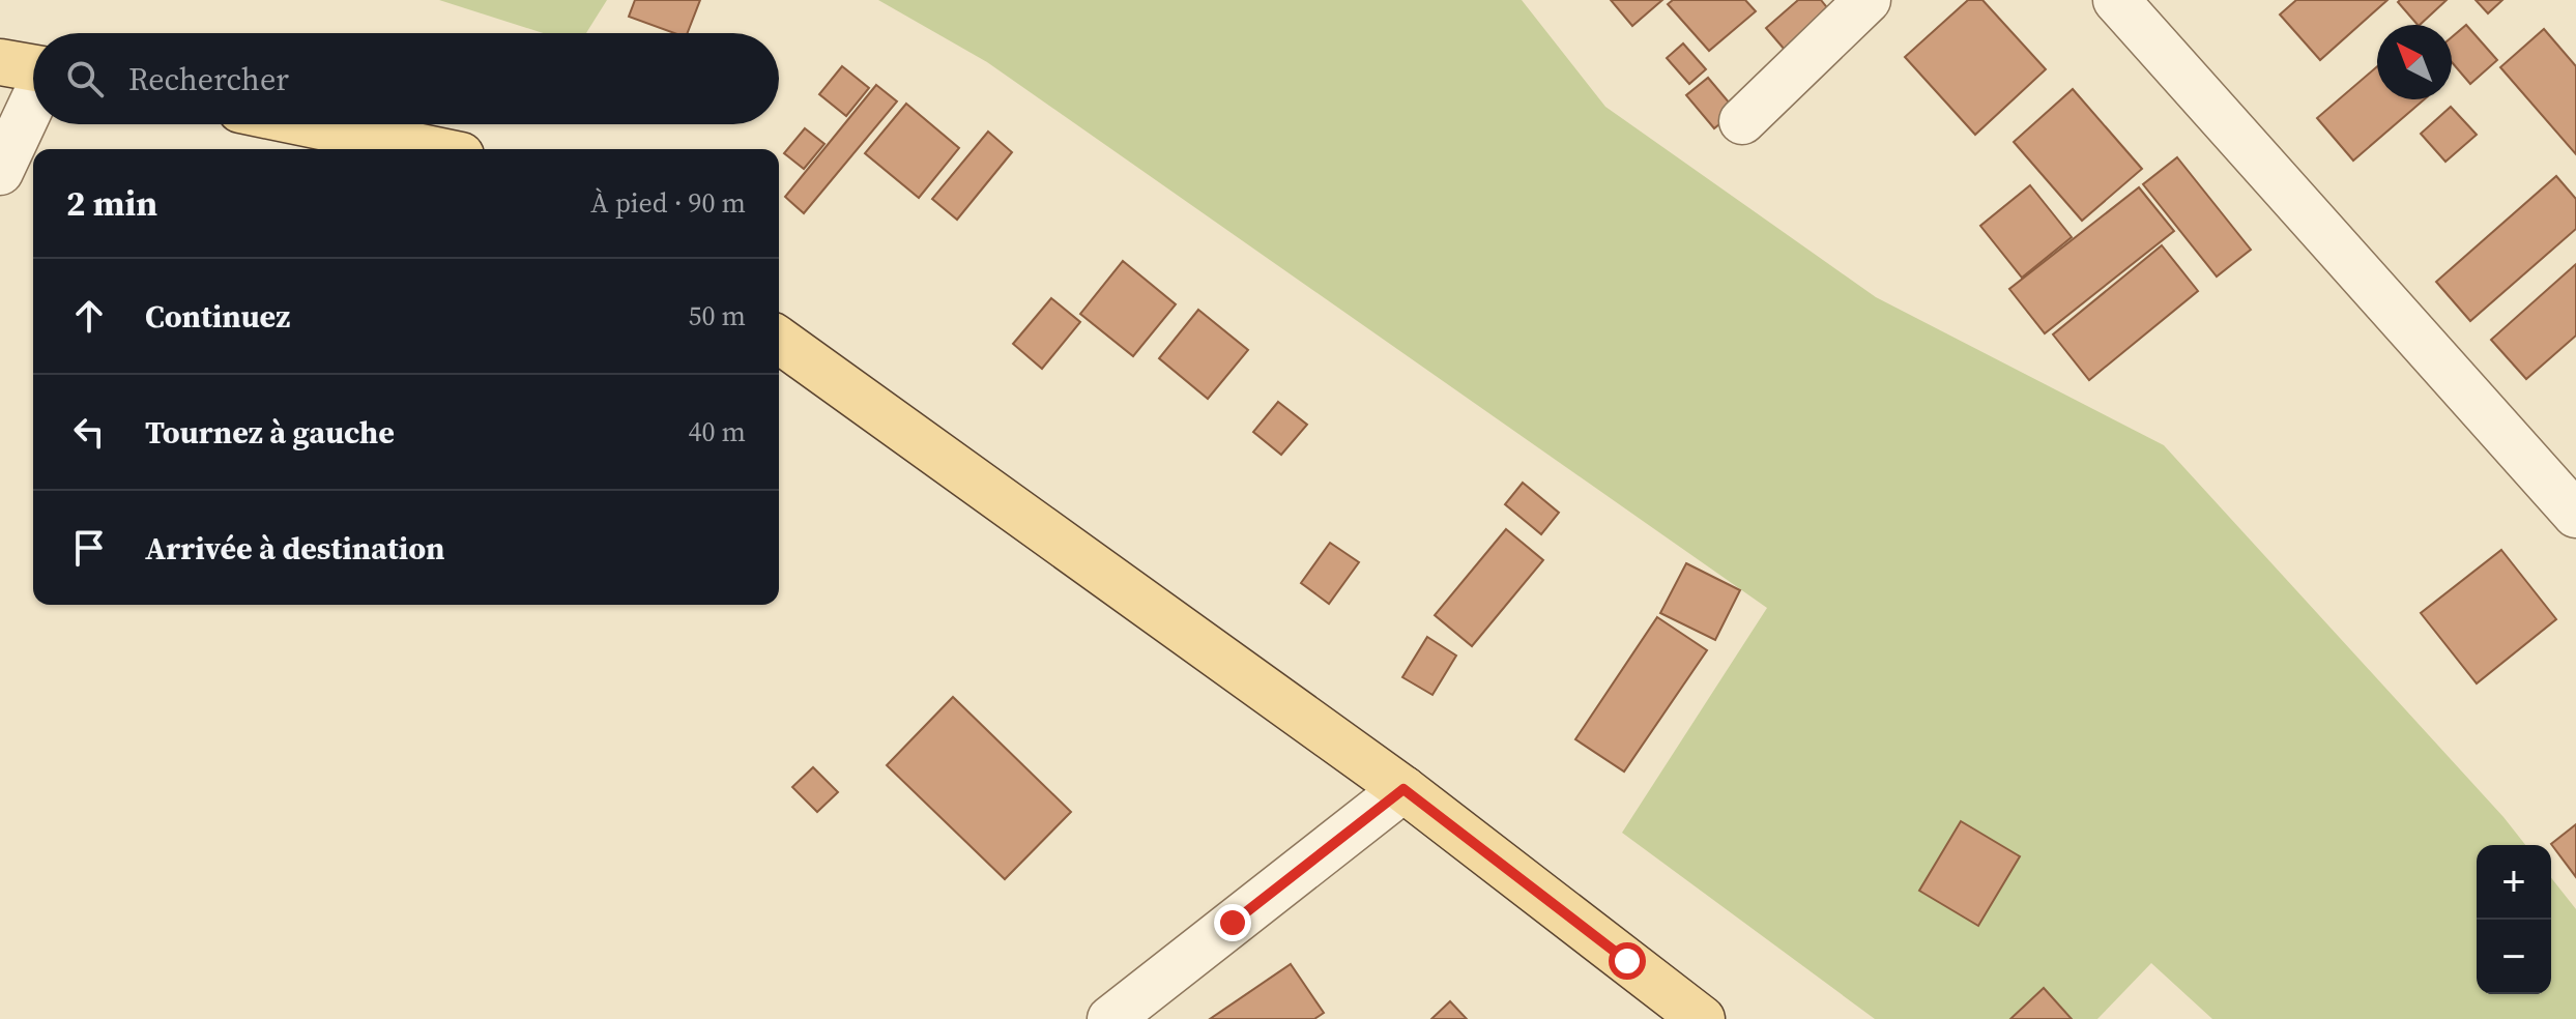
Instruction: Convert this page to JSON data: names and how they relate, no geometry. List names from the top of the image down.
{
  "north": "top left",
  "page": {
    "search": "Rechercher",
    "heading": ["2 min", "À pied · 90 m"],
    "list": [
      ["Continuez", "50 m"],
      ["Tournez à gauche", "40 m"],
      "Arrivée à destination"
    ],
    "map_buttons": ["+", "−"]
  }
}
